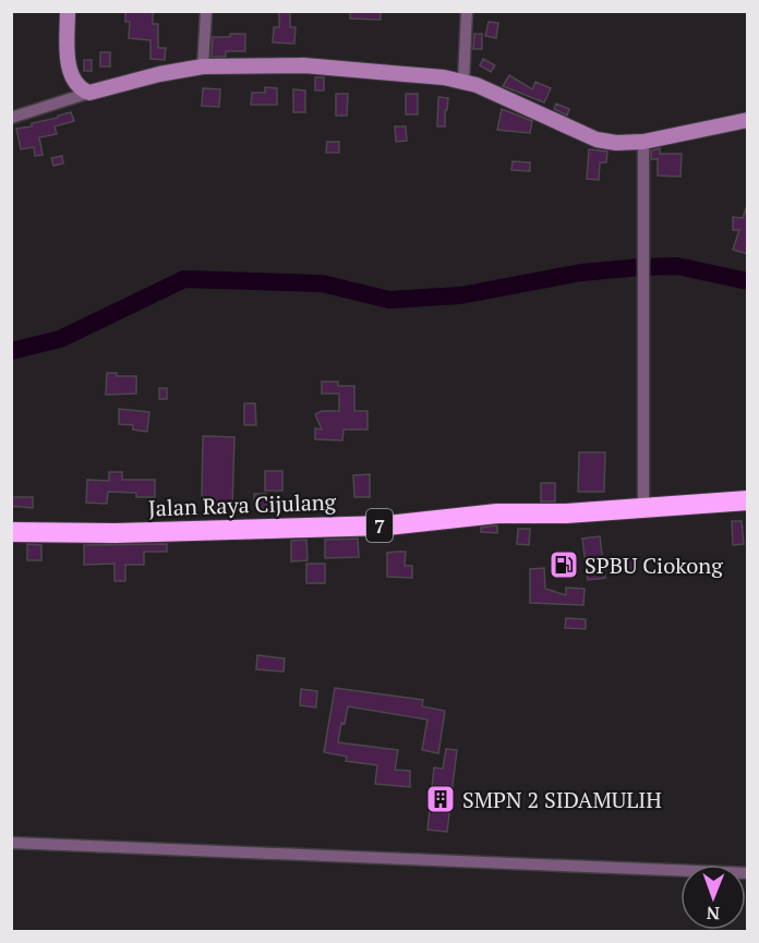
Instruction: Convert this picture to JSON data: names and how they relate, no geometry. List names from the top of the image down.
{
  "streets": {
    "highway": ["Jalan Raya Cijulang", "7"]
  },
  "places": {
    "fuel station": ["SPBU Ciokong"],
    "building": ["SMPN 2 SIDAMULIH"]
  },
  "north": "bottom"
}
